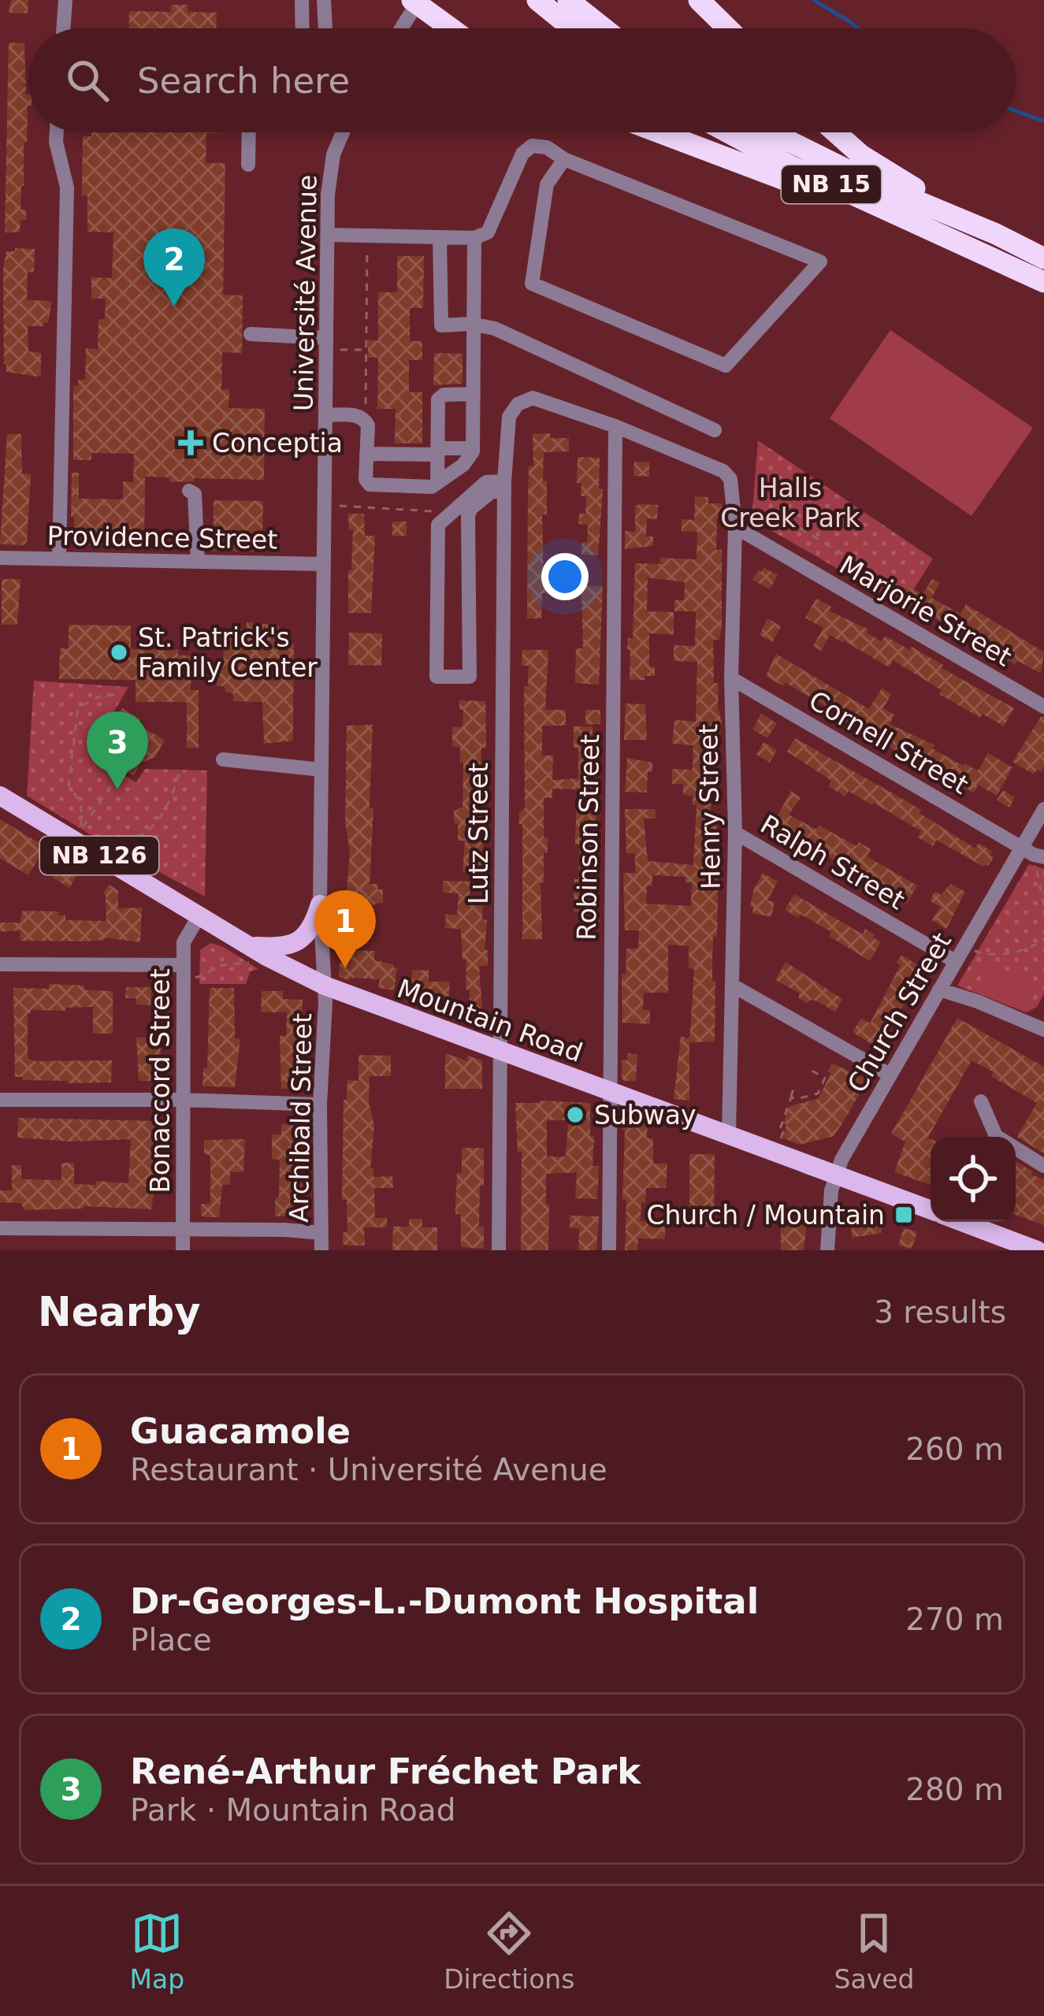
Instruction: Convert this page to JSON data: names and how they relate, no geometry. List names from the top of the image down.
{
  "streets": {
    "highway": ["NB 15"],
    "main road": ["NB 126", "Mountain Road"],
    "street": [
      "Université Avenue",
      "Providence Street",
      "Marjorie Street",
      "Cornell Street",
      "Henry Street",
      "Lutz Street",
      "Robinson Street",
      "Ralph Street",
      "Church Street",
      "Bonaccord Street",
      "Archibald Street"
    ]
  },
  "crossings": [
    ["Université Avenue", "Providence Street"],
    ["Université Avenue", "Mountain Road"],
    ["Université Avenue", "Archibald Street"],
    ["Marjorie Street", "Henry Street"],
    ["Cornell Street", "Henry Street"],
    ["Cornell Street", "Church Street"],
    ["Henry Street", "Lutz Street"],
    ["Henry Street", "Robinson Street"],
    ["Henry Street", "Ralph Street"],
    ["Henry Street", "Mountain Road"],
    ["Lutz Street", "Robinson Street"],
    ["Lutz Street", "Mountain Road"],
    ["Robinson Street", "Mountain Road"],
    ["Ralph Street", "Church Street"],
    ["Church Street", "Mountain Road"],
    ["Mountain Road", "Bonaccord Street"],
    ["Mountain Road", "Archibald Street"]
  ],
  "parks": ["Halls Creek Park"],
  "places": {
    "health": ["Conceptia"],
    "other": ["St. Patrick's Family Center", "Subway"],
    "transit": ["Church / Mountain"]
  },
  "page": {
    "search": "Search here",
    "pins": ["2", "3", "1"],
    "heading": ["Nearby", "3 results"],
    "list": [
      {
        "mark": "1",
        "name": "Guacamole",
        "note": "Restaurant · Université Avenue",
        "value": "260 m"
      },
      {
        "mark": "2",
        "name": "Dr-Georges-L.-Dumont Hospital",
        "note": "Place",
        "value": "270 m"
      },
      {
        "mark": "3",
        "name": "René-Arthur Fréchet Park",
        "note": "Park · Mountain Road",
        "value": "280 m"
      }
    ],
    "nav": ["Map", "Directions", "Saved"]
  }
}
